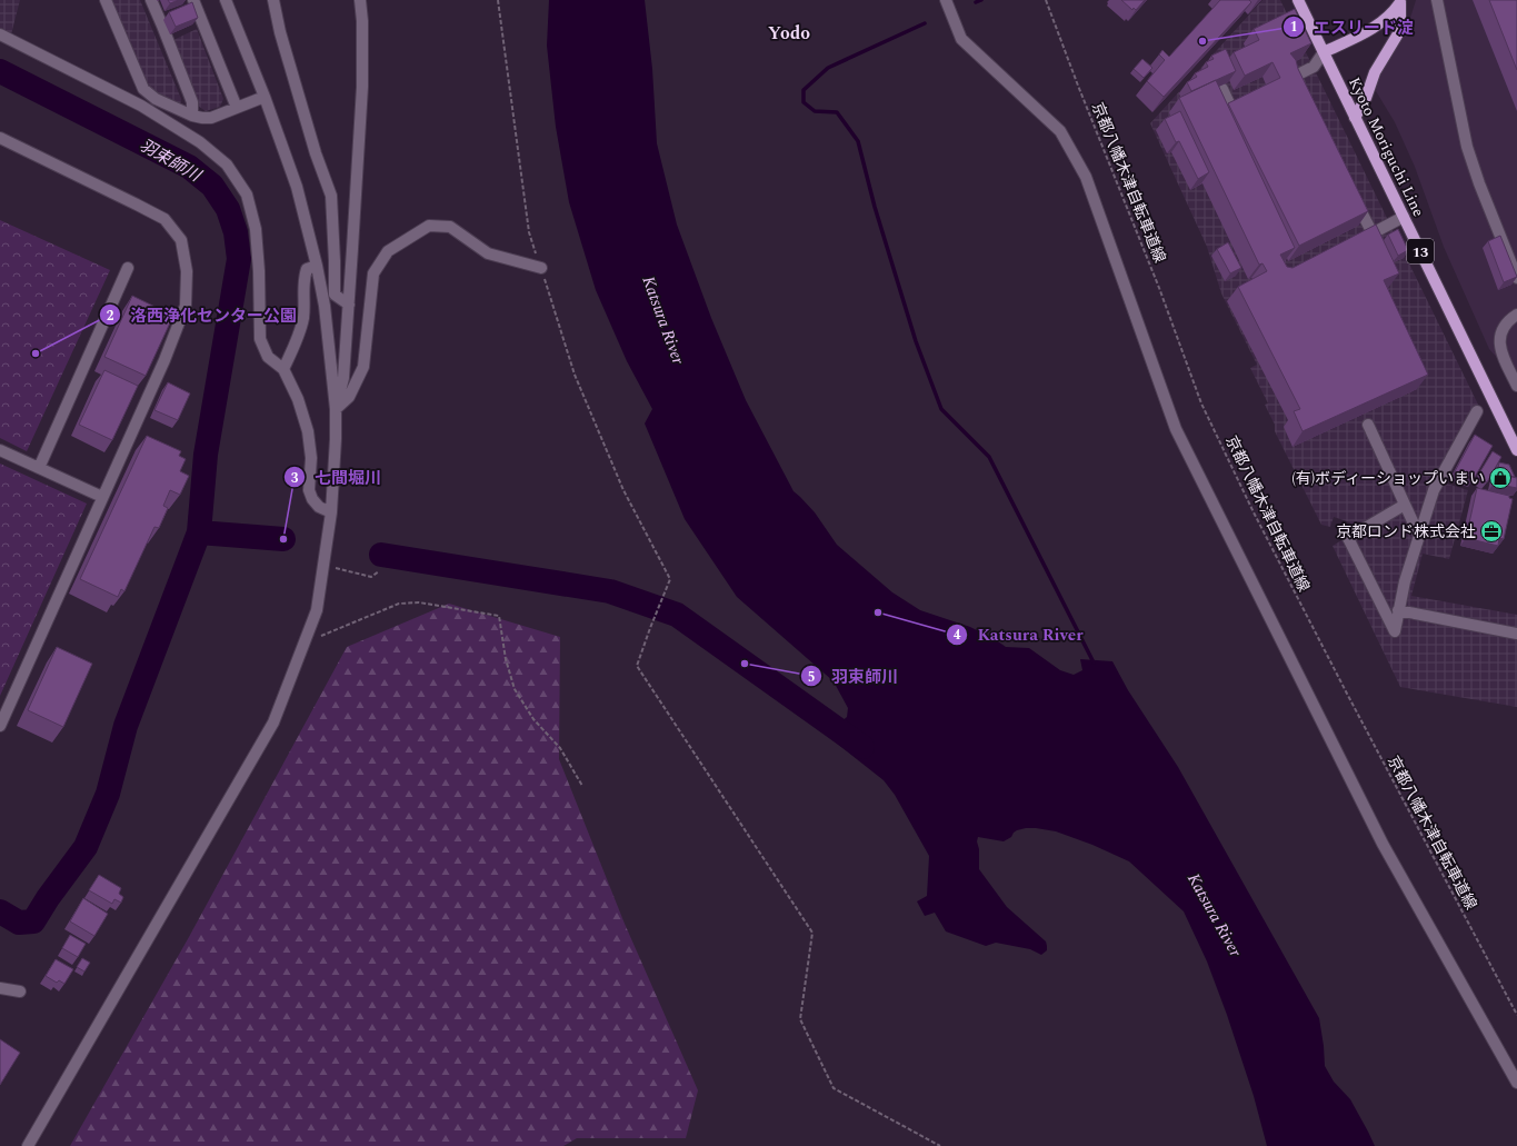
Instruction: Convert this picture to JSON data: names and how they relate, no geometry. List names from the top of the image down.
{
  "streets": {
    "main road": ["Kyoto Moriguchi Line", "13"],
    "path": ["京都八幡木津自転車道線"]
  },
  "districts": ["Yodo"],
  "water": ["羽束師川", "Katsura River"],
  "places": {
    "other": [
      "エスリード淀",
      "洛西浄化センター公園",
      "七間堀川",
      "Katsura River",
      "羽束師川"
    ],
    "shop": ["(有)ボディーショップいまい"],
    "office": ["京都ロンド株式会社"]
  }
}
